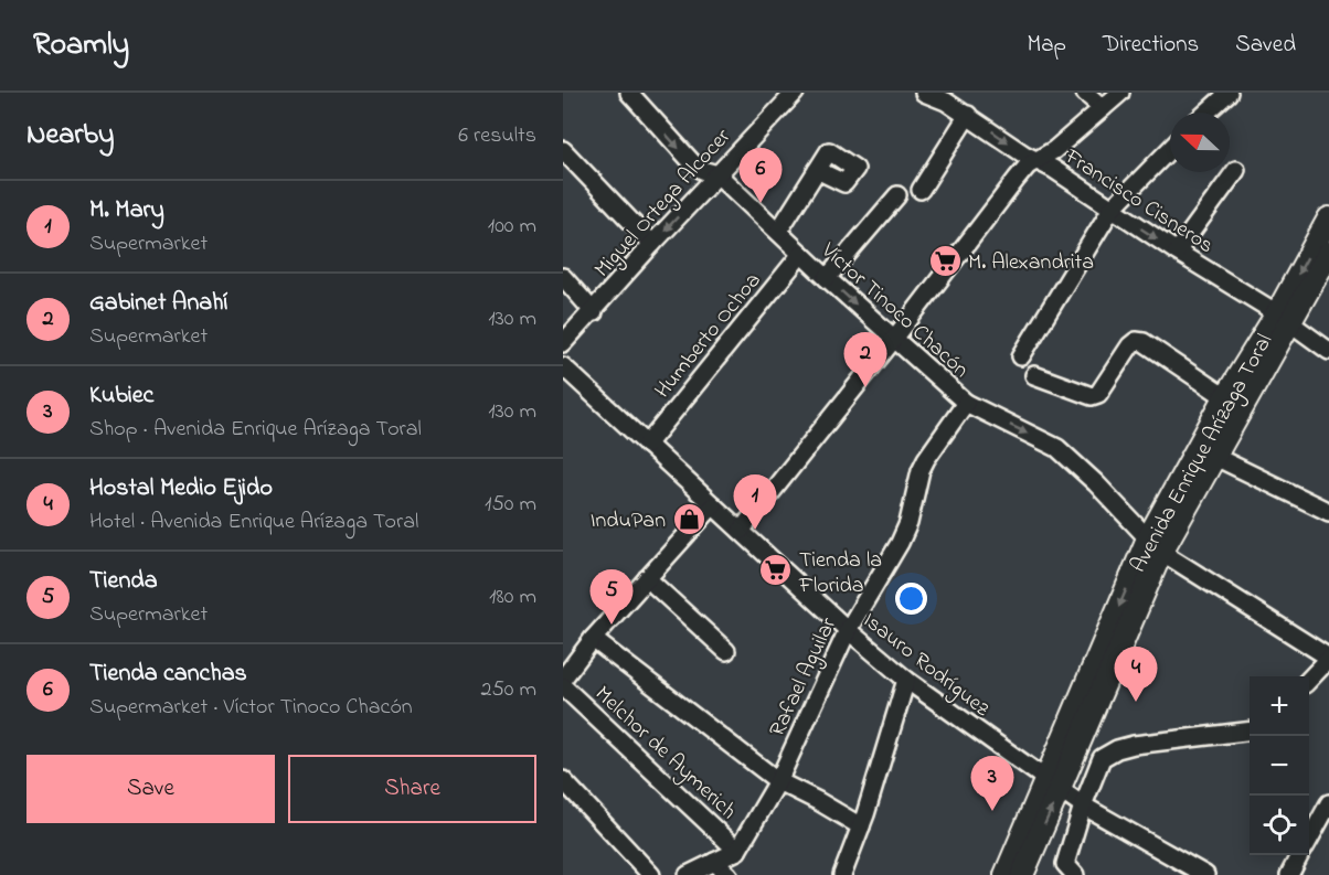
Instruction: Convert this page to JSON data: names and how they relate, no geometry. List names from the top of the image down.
{
  "streets": {
    "main road": ["Avenida Enrique Arízaga Toral"],
    "street": [
      "Francisco Cisneros",
      "Miguel Ortega Alcocer",
      "Víctor Tinoco Chacón",
      "Humberto Ochoa",
      "Isauro Rodríguez",
      "Rafael Aguilar",
      "Melchor de Aymerich"
    ]
  },
  "crossings": [
    ["Francisco Cisneros", "Avenida Enrique Arízaga Toral"],
    ["Miguel Ortega Alcocer", "Víctor Tinoco Chacón"],
    ["Víctor Tinoco Chacón", "Humberto Ochoa"],
    ["Víctor Tinoco Chacón", "Avenida Enrique Arízaga Toral"],
    ["Víctor Tinoco Chacón", "Rafael Aguilar"],
    ["Humberto Ochoa", "Isauro Rodríguez"],
    ["Avenida Enrique Arízaga Toral", "Isauro Rodríguez"],
    ["Isauro Rodríguez", "Rafael Aguilar"],
    ["Rafael Aguilar", "Melchor de Aymerich"]
  ],
  "places": {
    "supermarket": ["M. Alexandrita", "Tienda la Florida"],
    "shop": ["InduPan"]
  },
  "north": "left",
  "page": {
    "header": "Roamly",
    "nav": ["Map", "Directions", "Saved"],
    "heading": ["Nearby", "6 results"],
    "pins": [
      "6",
      "2",
      "1",
      "5",
      "4",
      "3"
    ],
    "list": [
      {
        "mark": "1",
        "name": "M. Mary",
        "note": "Supermarket",
        "value": "100 m"
      },
      {
        "mark": "2",
        "name": "Gabinet Anahí",
        "note": "Supermarket",
        "value": "130 m"
      },
      {
        "mark": "3",
        "name": "Kubiec",
        "note": "Shop · Avenida Enrique Arízaga Toral",
        "value": "130 m"
      },
      {
        "mark": "4",
        "name": "Hostal Medio Ejido",
        "note": "Hotel · Avenida Enrique Arízaga Toral",
        "value": "150 m"
      },
      {
        "mark": "5",
        "name": "Tienda",
        "note": "Supermarket",
        "value": "180 m"
      },
      {
        "mark": "6",
        "name": "Tienda canchas",
        "note": "Supermarket · Víctor Tinoco Chacón",
        "value": "250 m"
      }
    ],
    "map_buttons": ["+", "−"],
    "buttons": ["Save", "Share"]
  }
}
